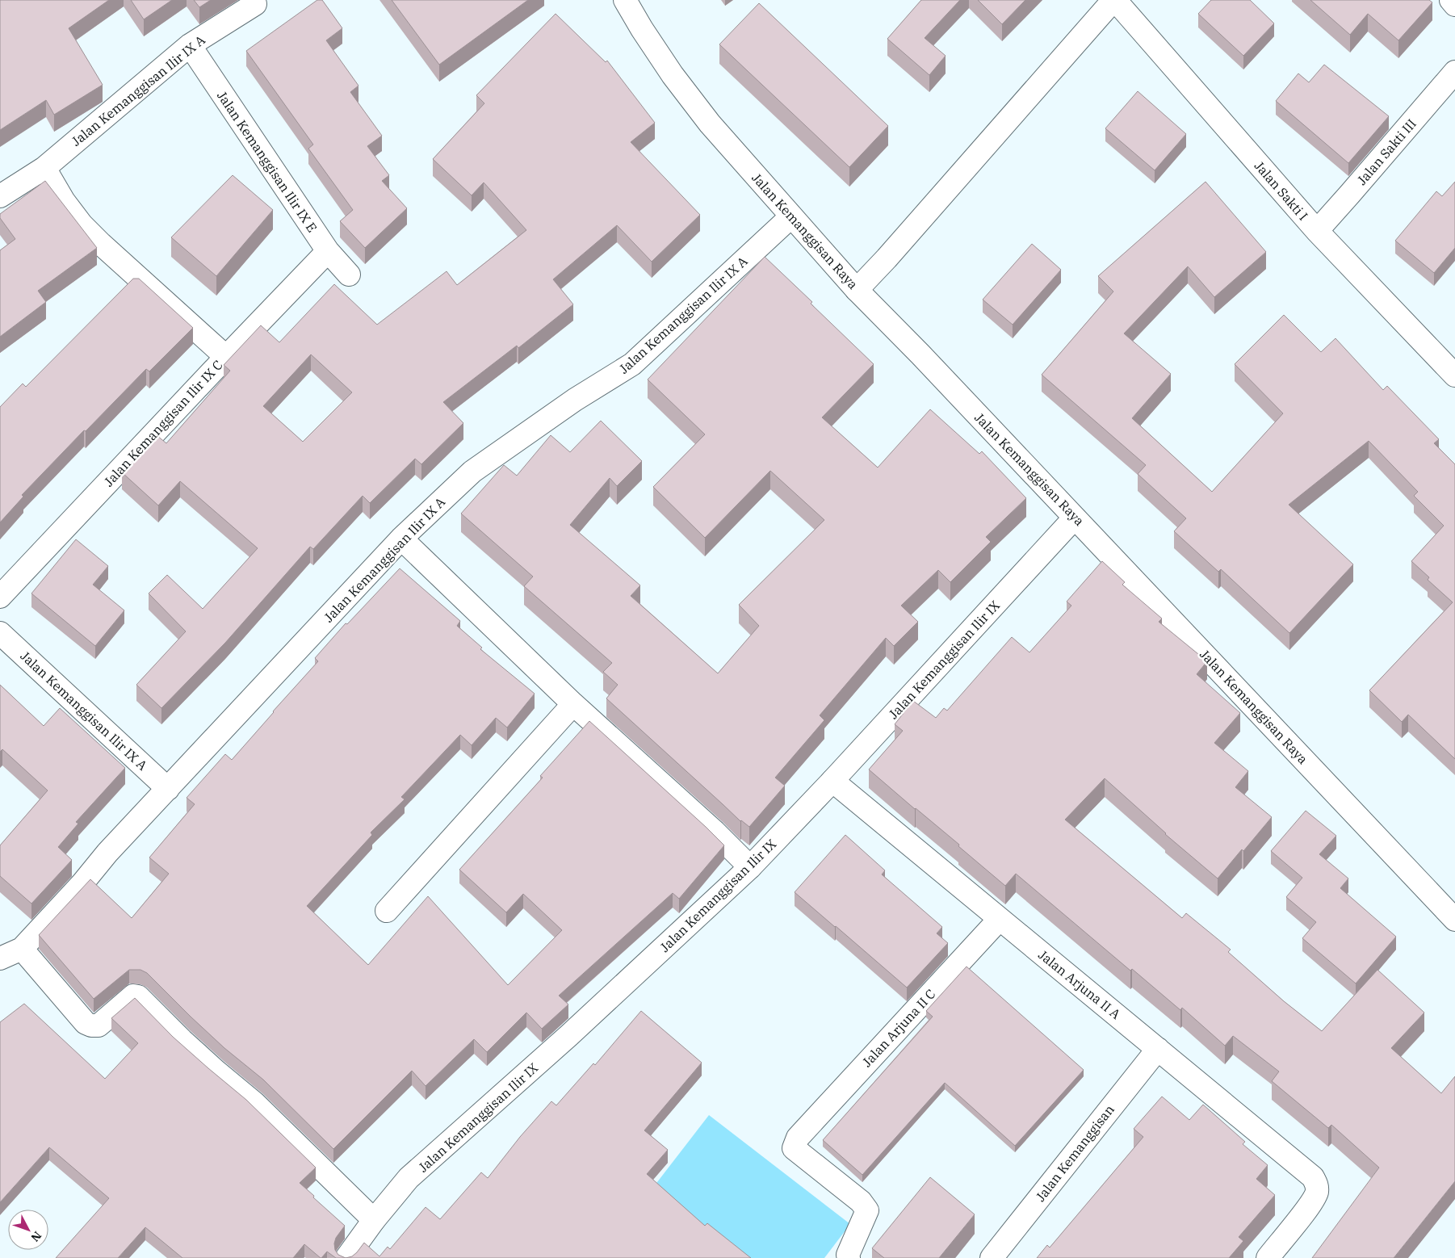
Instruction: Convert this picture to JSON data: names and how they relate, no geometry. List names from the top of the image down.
{
  "streets": {
    "street": [
      "Jalan Kemanggisan Ilir IX A",
      "Jalan Sakti III",
      "Jalan Kemanggisan Ilir IX E",
      "Jalan Sakti I",
      "Jalan Kemanggisan Raya",
      "Jalan Kemanggisan Ilir IX C",
      "Jalan Kemanggisan Ilir IX",
      "Jalan Arjuna II A",
      "Jalan Arjuna II C",
      "Jalan Kemanggisan"
    ]
  },
  "crossings": [
    ["Jalan Kemanggisan Ilir IX A", "Jalan Kemanggisan Ilir IX E"],
    ["Jalan Kemanggisan Ilir IX A", "Jalan Kemanggisan Raya"],
    ["Jalan Sakti III", "Jalan Sakti I"],
    ["Jalan Kemanggisan Ilir IX E", "Jalan Kemanggisan Ilir IX C"],
    ["Jalan Kemanggisan Raya", "Jalan Kemanggisan Ilir IX"],
    ["Jalan Kemanggisan Ilir IX", "Jalan Arjuna II A"],
    ["Jalan Arjuna II A", "Jalan Arjuna II C"],
    ["Jalan Arjuna II A", "Jalan Kemanggisan"]
  ],
  "north": "bottom right"
}
